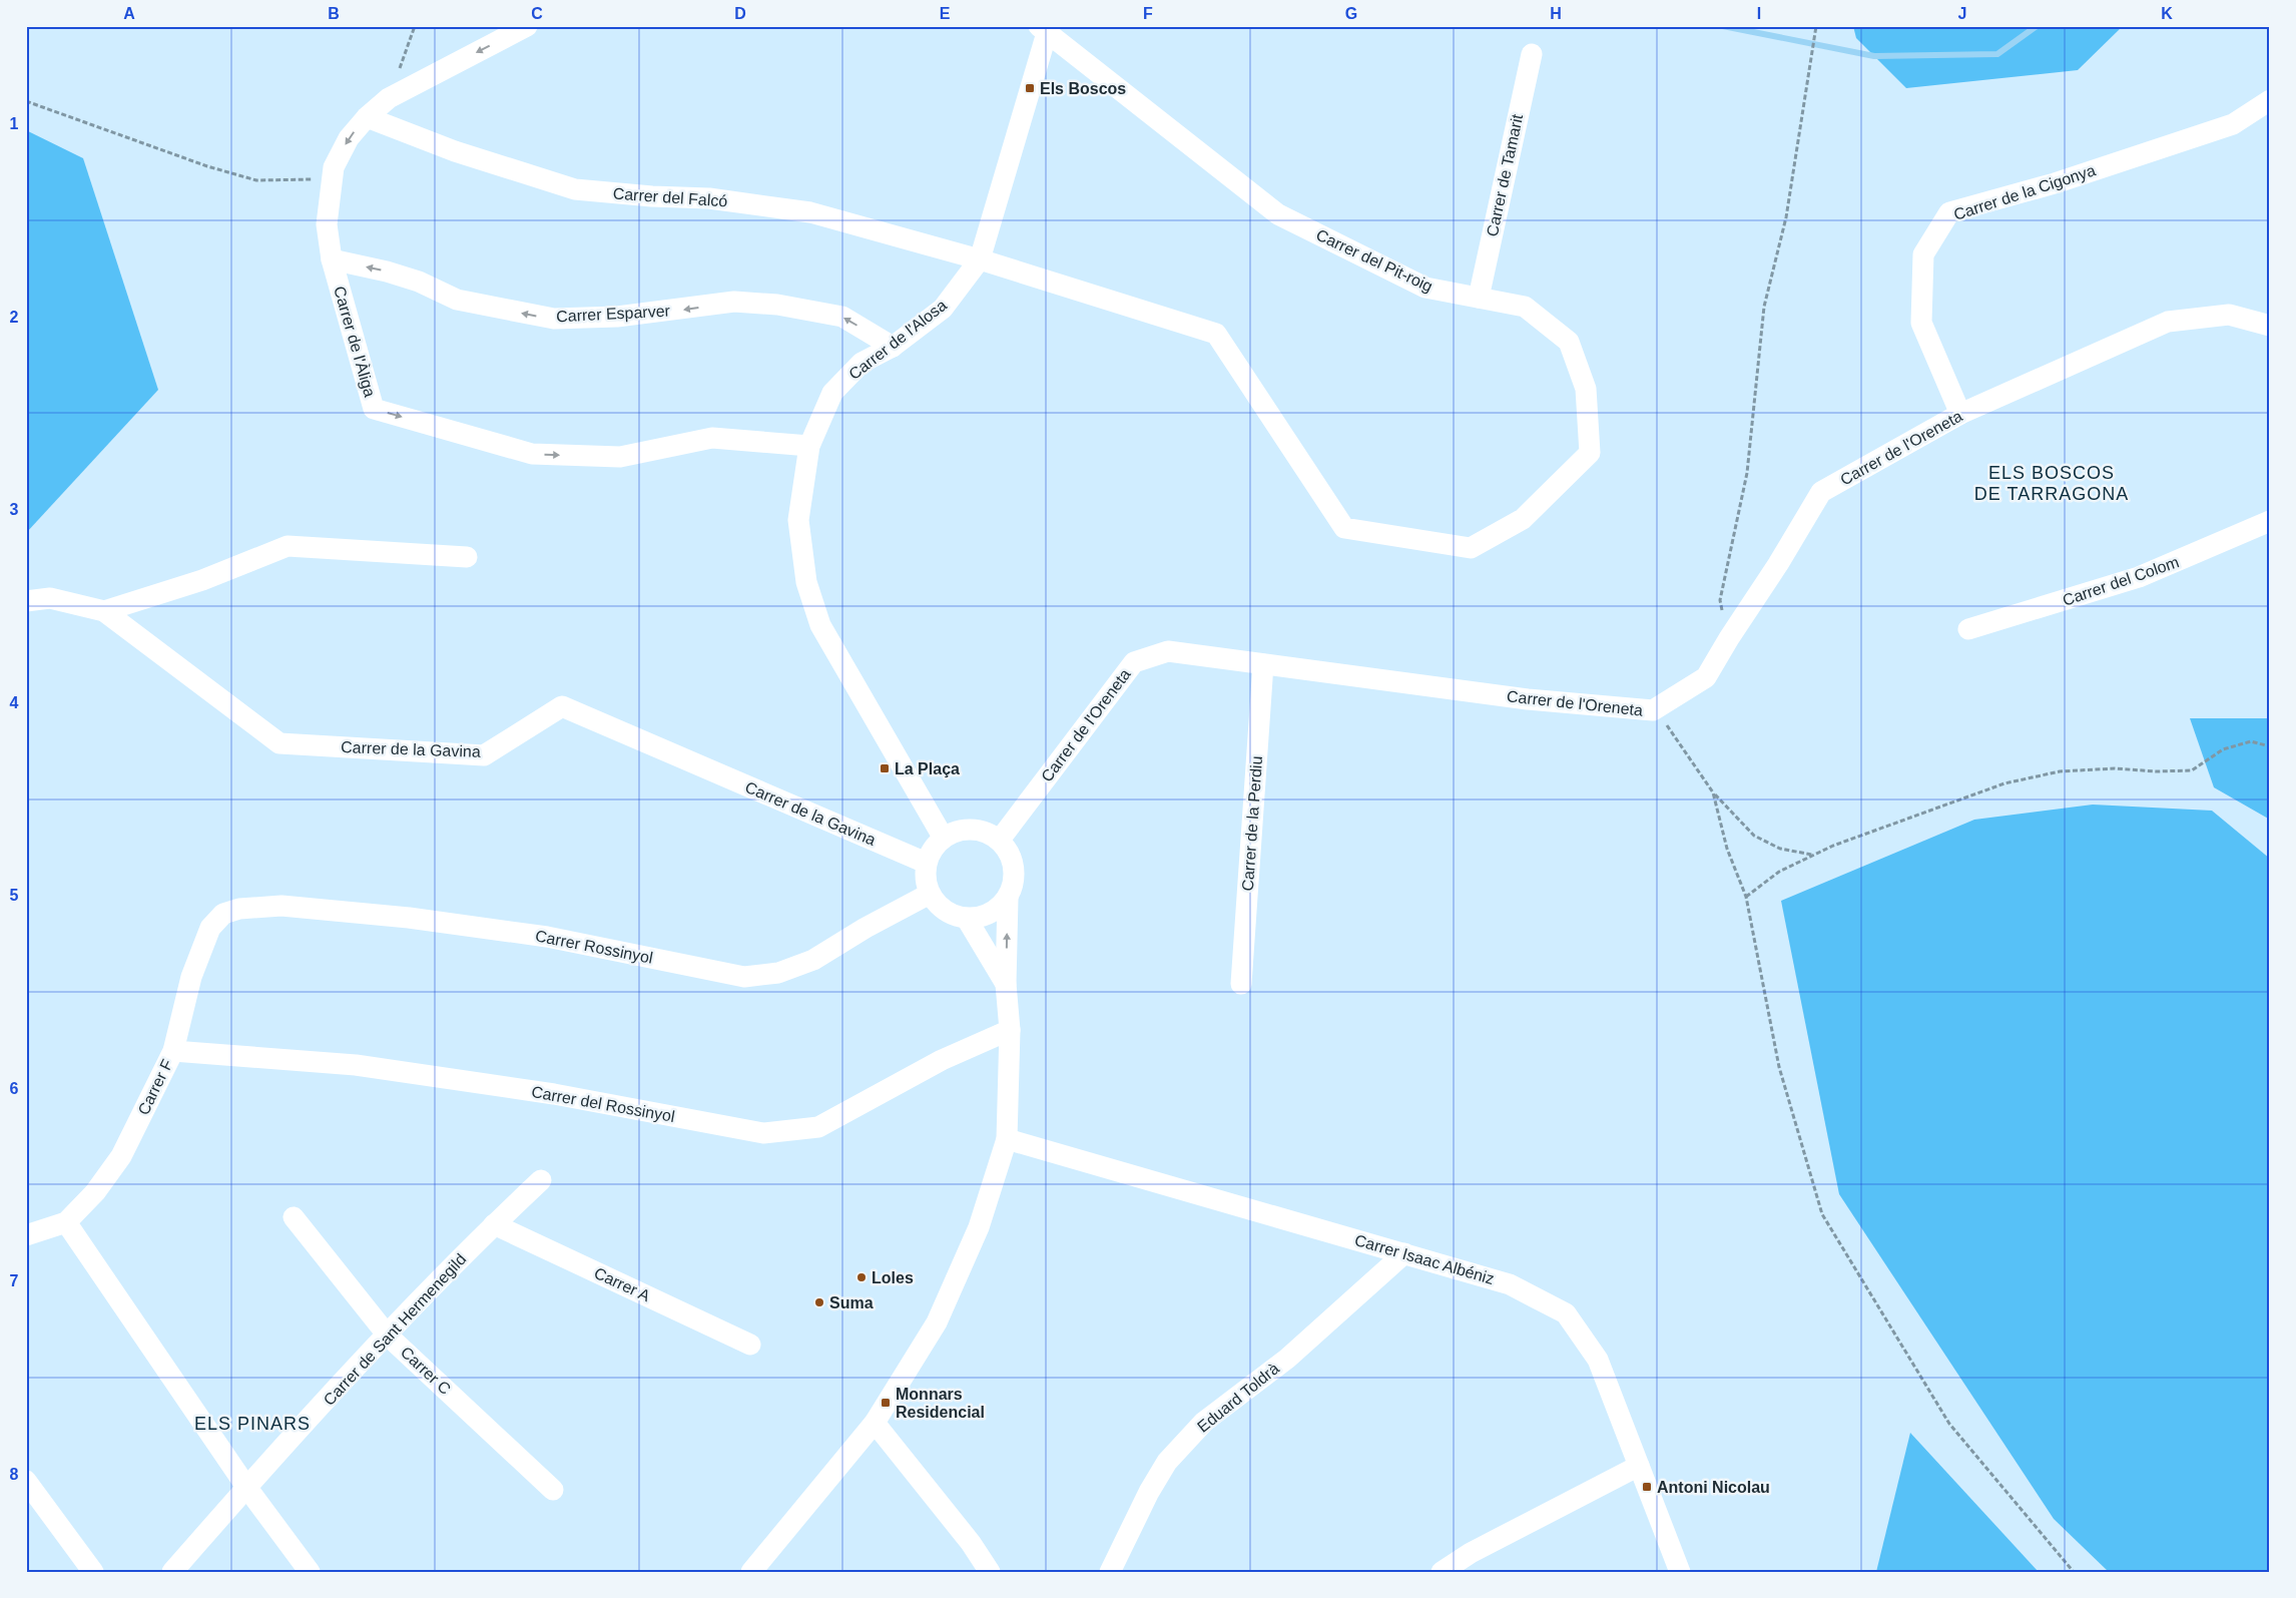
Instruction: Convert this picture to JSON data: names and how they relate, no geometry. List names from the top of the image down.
{
  "streets": {
    "street": [
      "Carrer de Tamarit",
      "Carrer de la Cigonya",
      "Carrer del Falcó",
      "Carrer del Pit-roig",
      "Carrer Esparver",
      "Carrer de l'Alosa",
      "Carrer de l'Àliga",
      "Carrer de l'Oreneta",
      "Carrer del Colom",
      "Carrer de la Gavina",
      "Carrer de la Perdiu",
      "Carrer Rossinyol",
      "Carrer F",
      "Carrer del Rossinyol",
      "Carrer Isaac Albéniz",
      "Carrer A",
      "Carrer de Sant Hermenegild",
      "Carrer C",
      "Eduard Toldrà"
    ]
  },
  "crossings": [
    ["Carrer de Tamarit", "Carrer del Pit-roig"],
    ["Carrer de la Cigonya", "Carrer de l'Oreneta"],
    ["Carrer del Falcó", "Carrer del Pit-roig"],
    ["Carrer del Falcó", "Carrer de l'Alosa"],
    ["Carrer del Falcó", "Carrer de l'Àliga"],
    ["Carrer del Pit-roig", "Carrer de l'Alosa"],
    ["Carrer Esparver", "Carrer de l'Alosa"],
    ["Carrer Esparver", "Carrer de l'Àliga"],
    ["Carrer de l'Alosa", "Carrer de l'Àliga"],
    ["Carrer de l'Alosa", "Carrer de l'Oreneta"],
    ["Carrer de l'Alosa", "Carrer de la Gavina"],
    ["Carrer de l'Alosa", "Carrer Rossinyol"],
    ["Carrer de l'Oreneta", "Carrer de la Gavina"],
    ["Carrer de l'Oreneta", "Carrer de la Perdiu"],
    ["Carrer de l'Oreneta", "Carrer Rossinyol"],
    ["Carrer de la Gavina", "Carrer Rossinyol"],
    ["Carrer Rossinyol", "Carrer F"],
    ["Carrer F", "Carrer del Rossinyol"],
    ["Carrer Isaac Albéniz", "Eduard Toldrà"],
    ["Carrer A", "Carrer de Sant Hermenegild"],
    ["Carrer de Sant Hermenegild", "Carrer C"]
  ],
  "one_way": ["Carrer Esparver"],
  "districts": ["ELS BOSCOS DE TARRAGONA", "ELS PINARS"],
  "places": {
    "transit": [
      "Els Boscos",
      "La Plaça",
      "Monnars Residencial",
      "Antoni Nicolau"
    ],
    "other": ["Loles", "Suma"]
  },
  "grid": {
    "columns": [
      "A",
      "B",
      "C",
      "D",
      "E",
      "F",
      "G",
      "H",
      "I",
      "J",
      "K"
    ],
    "rows": [
      "1",
      "2",
      "3",
      "4",
      "5",
      "6",
      "7",
      "8"
    ]
  }
}
